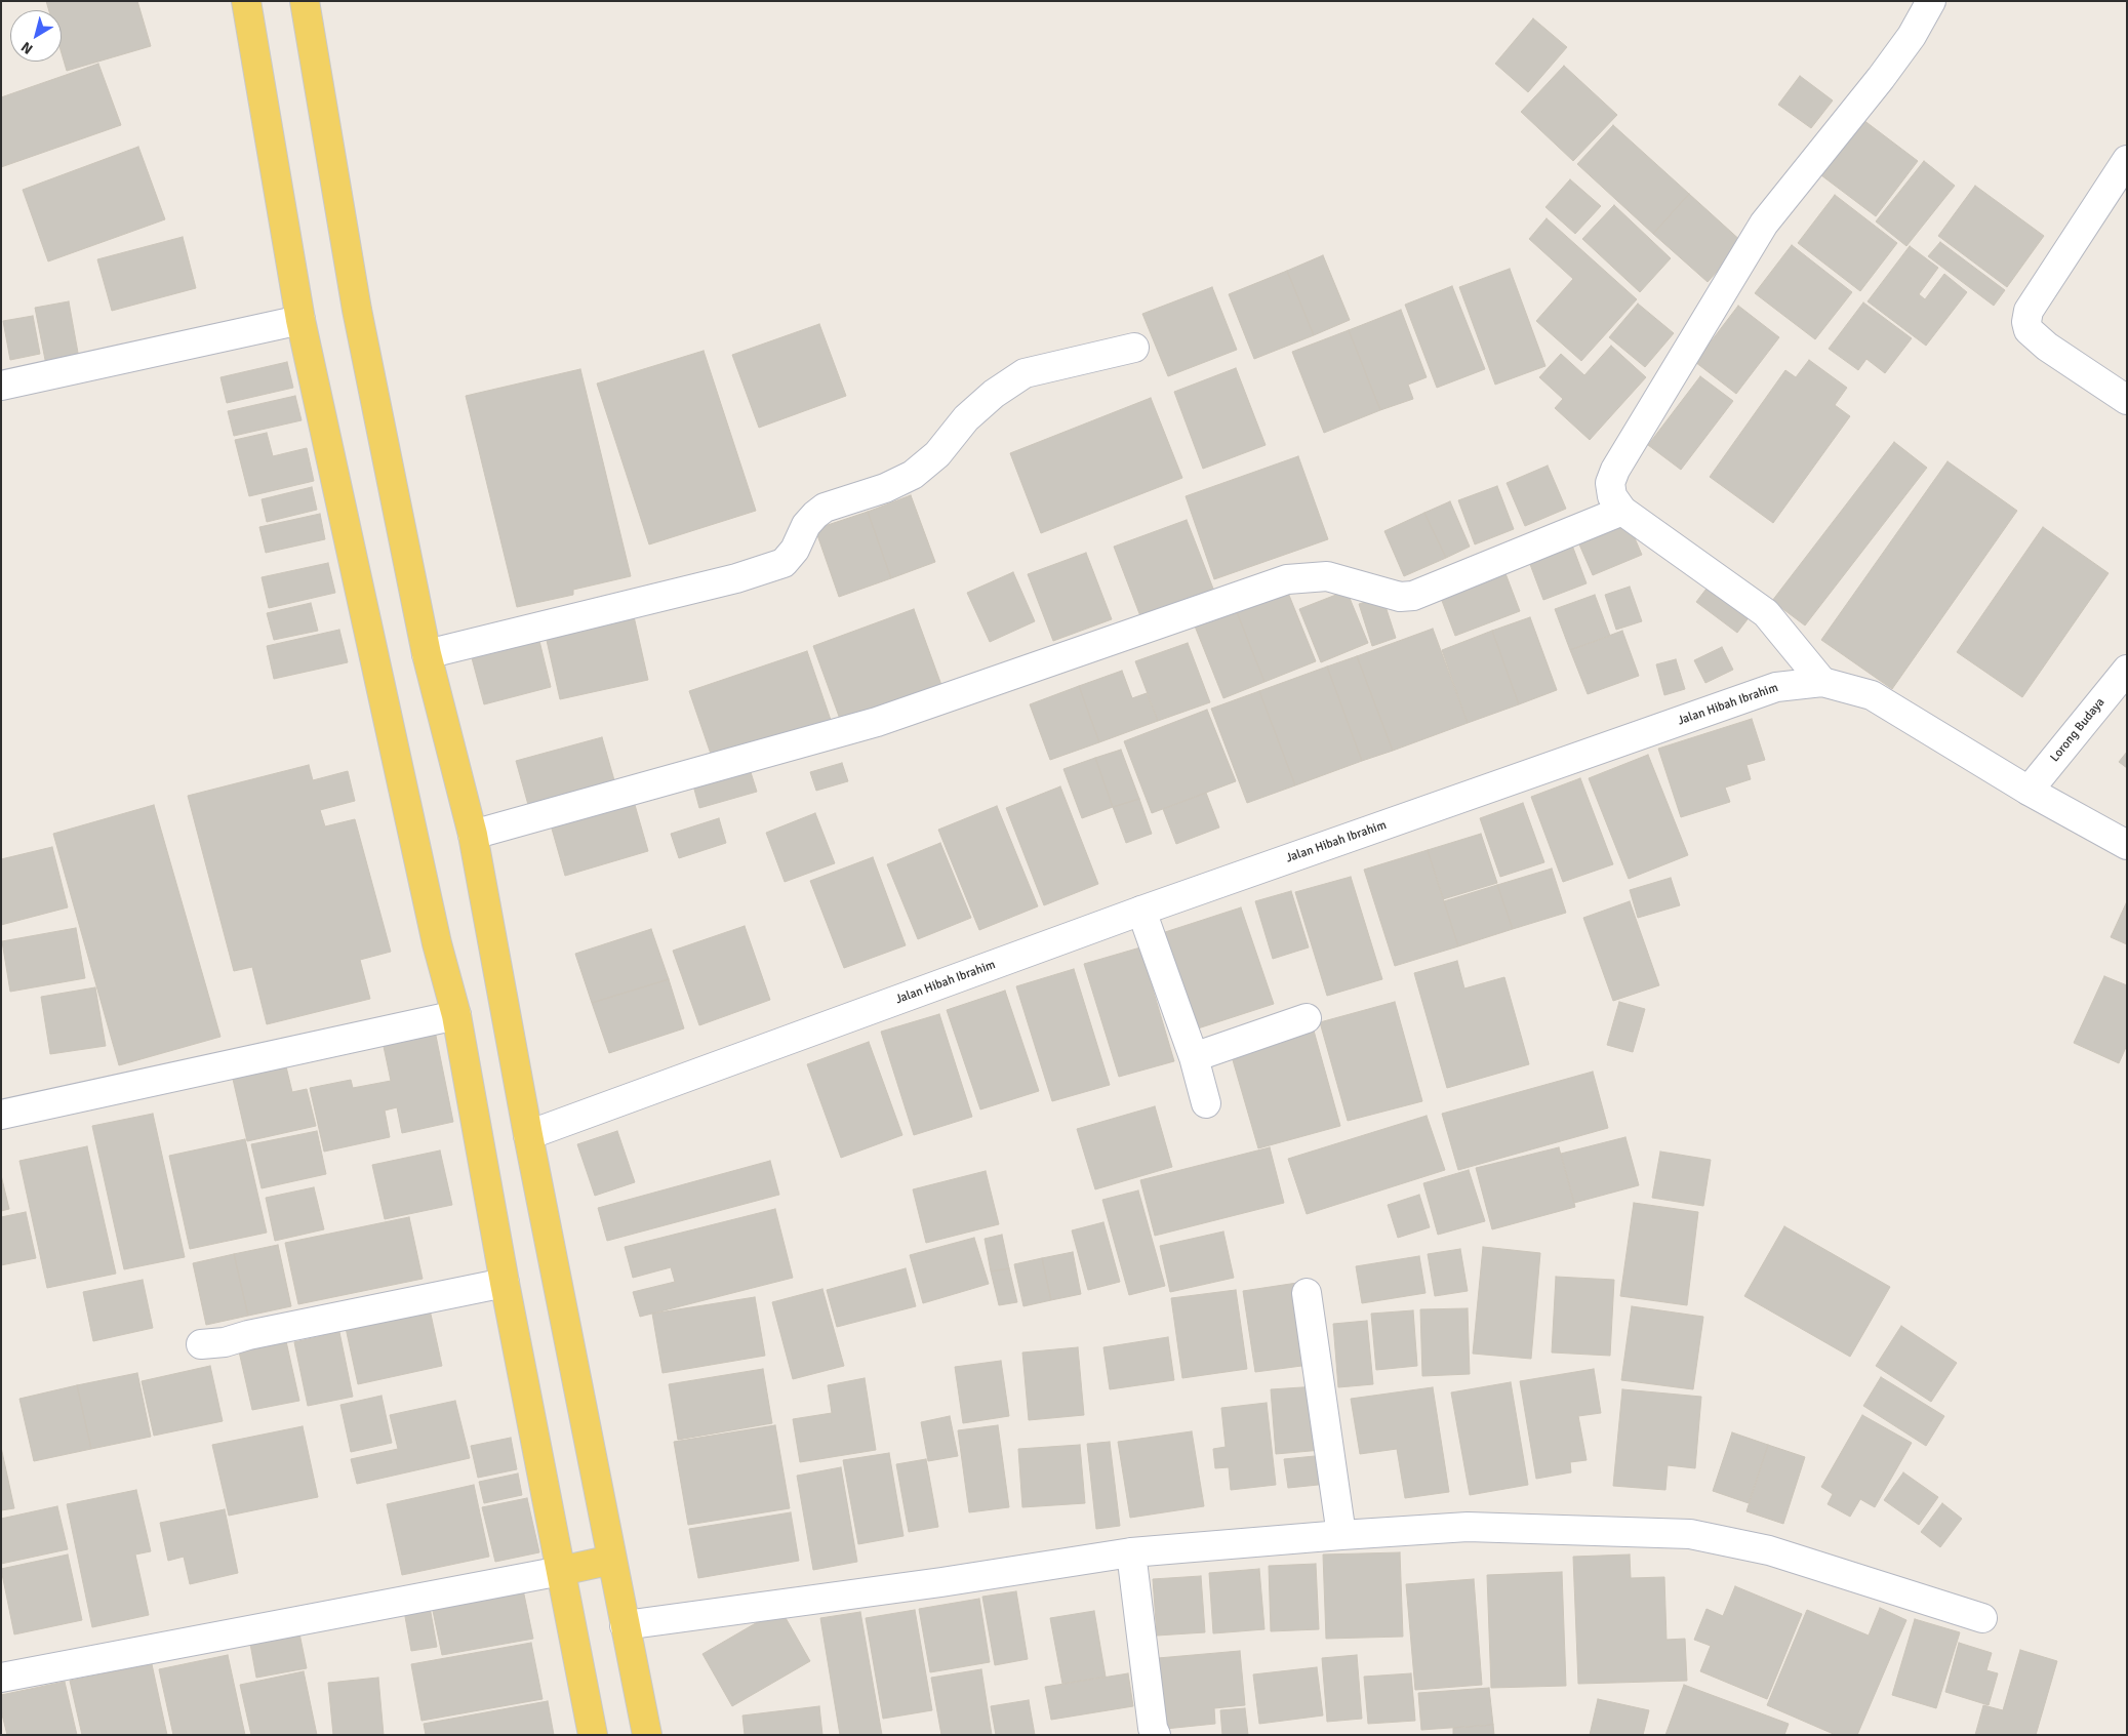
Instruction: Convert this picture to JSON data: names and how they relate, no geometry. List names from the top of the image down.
{
  "streets": {
    "street": ["Jalan Hibah Ibrahim", "Lorong Budaya"]
  },
  "crossings": [
    ["Jalan Hibah Ibrahim", "Lorong Budaya"]
  ],
  "north": "bottom left"
}
